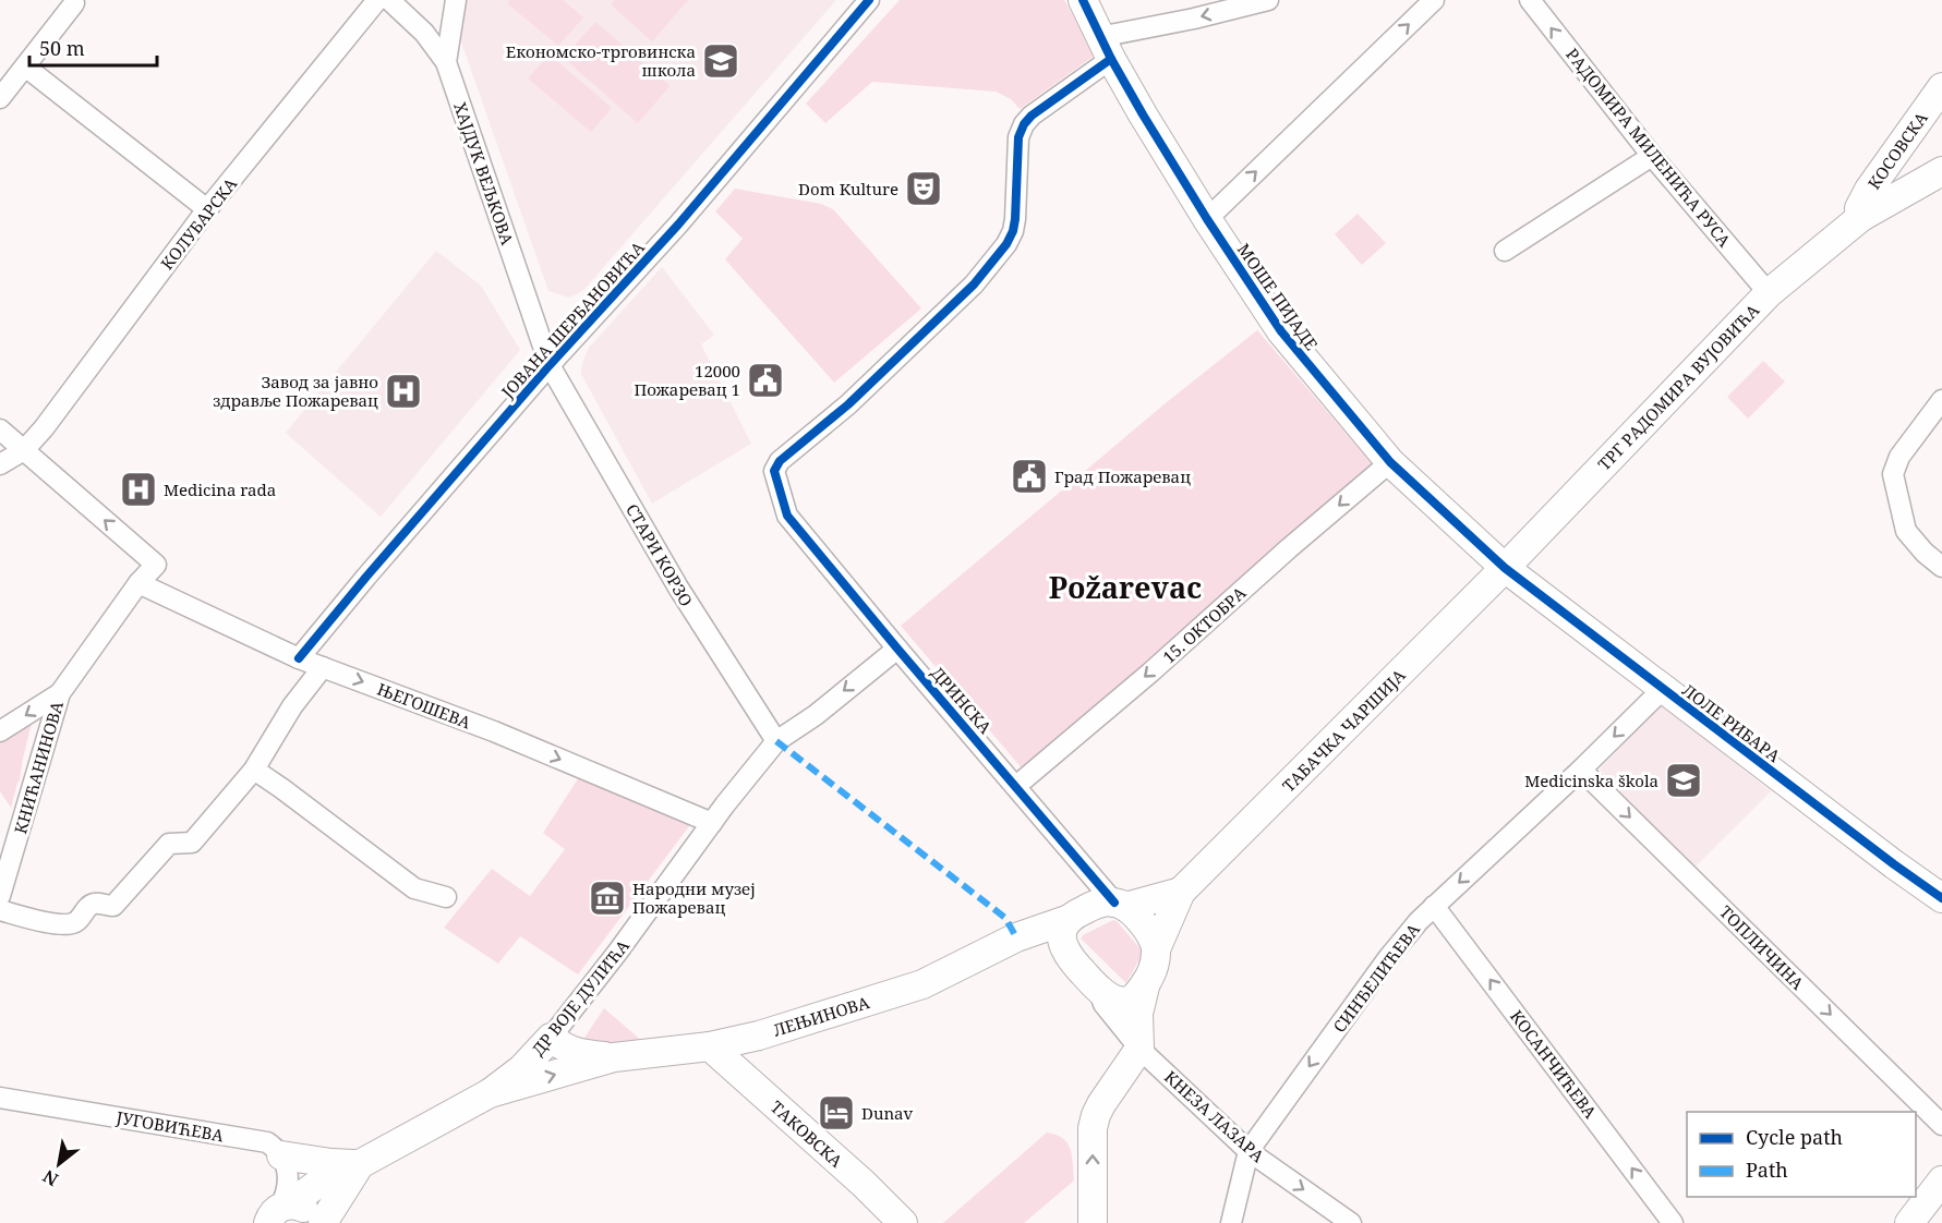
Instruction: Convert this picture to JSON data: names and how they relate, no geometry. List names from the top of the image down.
{
  "streets": {
    "main road": [
      "КОСОВСКА",
      "МОШЕ ПИЈАДЕ",
      "ТРГ РАДОМИРА ВУЈОВИЋА",
      "ЛОЛЕ РИБАРА",
      "ТАБАЧКА ЧАРШИЈА",
      "ДР ВОЈЕ ДУЛИЋА",
      "ЛЕЊИНОВА",
      "ТАКОВСКА"
    ],
    "street": [
      "РАДОМИРА МИЛЕНИЋА РУСА",
      "ХАЈДУК ВЕЉКОВА",
      "КОЛУБАРСКА",
      "ЈОВАНА ШЕРБАНОВИЋА",
      "СТАРИ КОРЗО",
      "15. ОКТОБРА",
      "ДРИНСКА",
      "ЊЕГОШЕВА",
      "КНИЋАНИНОВА",
      "ТОПЛИЧИНА",
      "СИНЂЕЛИЋЕВА",
      "КОСАНЧИЋЕВА",
      "КНЕЗА ЛАЗАРА",
      "ЈУГОВИЋЕВА"
    ]
  },
  "crossings": [
    ["РАДОМИРА МИЛЕНИЋА РУСА", "ТРГ РАДОМИРА ВУЈОВИЋА"],
    ["КОСОВСКА", "ТРГ РАДОМИРА ВУЈОВИЋА"],
    ["ХАЈДУК ВЕЉКОВА", "ЈОВАНА ШЕРБАНОВИЋА"],
    ["ХАЈДУК ВЕЉКОВА", "СТАРИ КОРЗО"],
    ["КОЛУБАРСКА", "КНИЋАНИНОВА"],
    ["МОШЕ ПИЈАДЕ", "ТРГ РАДОМИРА ВУЈОВИЋА"],
    ["МОШЕ ПИЈАДЕ", "15. ОКТОБРА"],
    ["МОШЕ ПИЈАДЕ", "ДРИНСКА"],
    ["МОШЕ ПИЈАДЕ", "ЛОЛЕ РИБАРА"],
    ["МОШЕ ПИЈАДЕ", "ТАБАЧКА ЧАРШИЈА"],
    ["ЈОВАНА ШЕРБАНОВИЋА", "СТАРИ КОРЗО"],
    ["ЈОВАНА ШЕРБАНОВИЋА", "ЊЕГОШЕВА"],
    ["ТРГ РАДОМИРА ВУЈОВИЋА", "ЛОЛЕ РИБАРА"],
    ["ТРГ РАДОМИРА ВУЈОВИЋА", "ТАБАЧКА ЧАРШИЈА"],
    ["СТАРИ КОРЗО", "ДР ВОЈЕ ДУЛИЋА"],
    ["15. ОКТОБРА", "ДРИНСКА"],
    ["ДРИНСКА", "ТАБАЧКА ЧАРШИЈА"],
    ["ДРИНСКА", "ДР ВОЈЕ ДУЛИЋА"],
    ["ДРИНСКА", "ЛЕЊИНОВА"],
    ["ДРИНСКА", "КНЕЗА ЛАЗАРА"],
    ["ЊЕГОШЕВА", "КНИЋАНИНОВА"],
    ["ЊЕГОШЕВА", "ДР ВОЈЕ ДУЛИЋА"],
    ["ЛОЛЕ РИБАРА", "ТАБАЧКА ЧАРШИЈА"],
    ["ЛОЛЕ РИБАРА", "СИНЂЕЛИЋЕВА"],
    ["ТАБАЧКА ЧАРШИЈА", "ЛЕЊИНОВА"],
    ["ТАБАЧКА ЧАРШИЈА", "КНЕЗА ЛАЗАРА"],
    ["ТОПЛИЧИНА", "СИНЂЕЛИЋЕВА"],
    ["СИНЂЕЛИЋЕВА", "КОСАНЧИЋЕВА"],
    ["СИНЂЕЛИЋЕВА", "КНЕЗА ЛАЗАРА"],
    ["ДР ВОЈЕ ДУЛИЋА", "ЛЕЊИНОВА"],
    ["ЛЕЊИНОВА", "КНЕЗА ЛАЗАРА"],
    ["ЛЕЊИНОВА", "ТАКОВСКА"]
  ],
  "one_way": [
    "РАДОМИРА МИЛЕНИЋА РУСА",
    "15. ОКТОБРА",
    "ТОПЛИЧИНА",
    "СИНЂЕЛИЋЕВА",
    "КОСАНЧИЋЕВА",
    "КНЕЗА ЛАЗАРА"
  ],
  "districts": ["Požarevac"],
  "places": {
    "school or university": ["Економско-трговинска школа", "Medicinska škola"],
    "theatre": ["Dom Kulture"],
    "public building": ["12000 Пожаревац 1", "Град Пожаревац"],
    "hospital": ["Завод за јавно здравље Пожаревац", "Medicina rada"],
    "museum": ["Народни музеј Пожаревац"],
    "hotel": ["Dunav"]
  },
  "legend": ["Cycle path", "Path"],
  "scale_bar": "50 m",
  "north": "bottom left"
}
